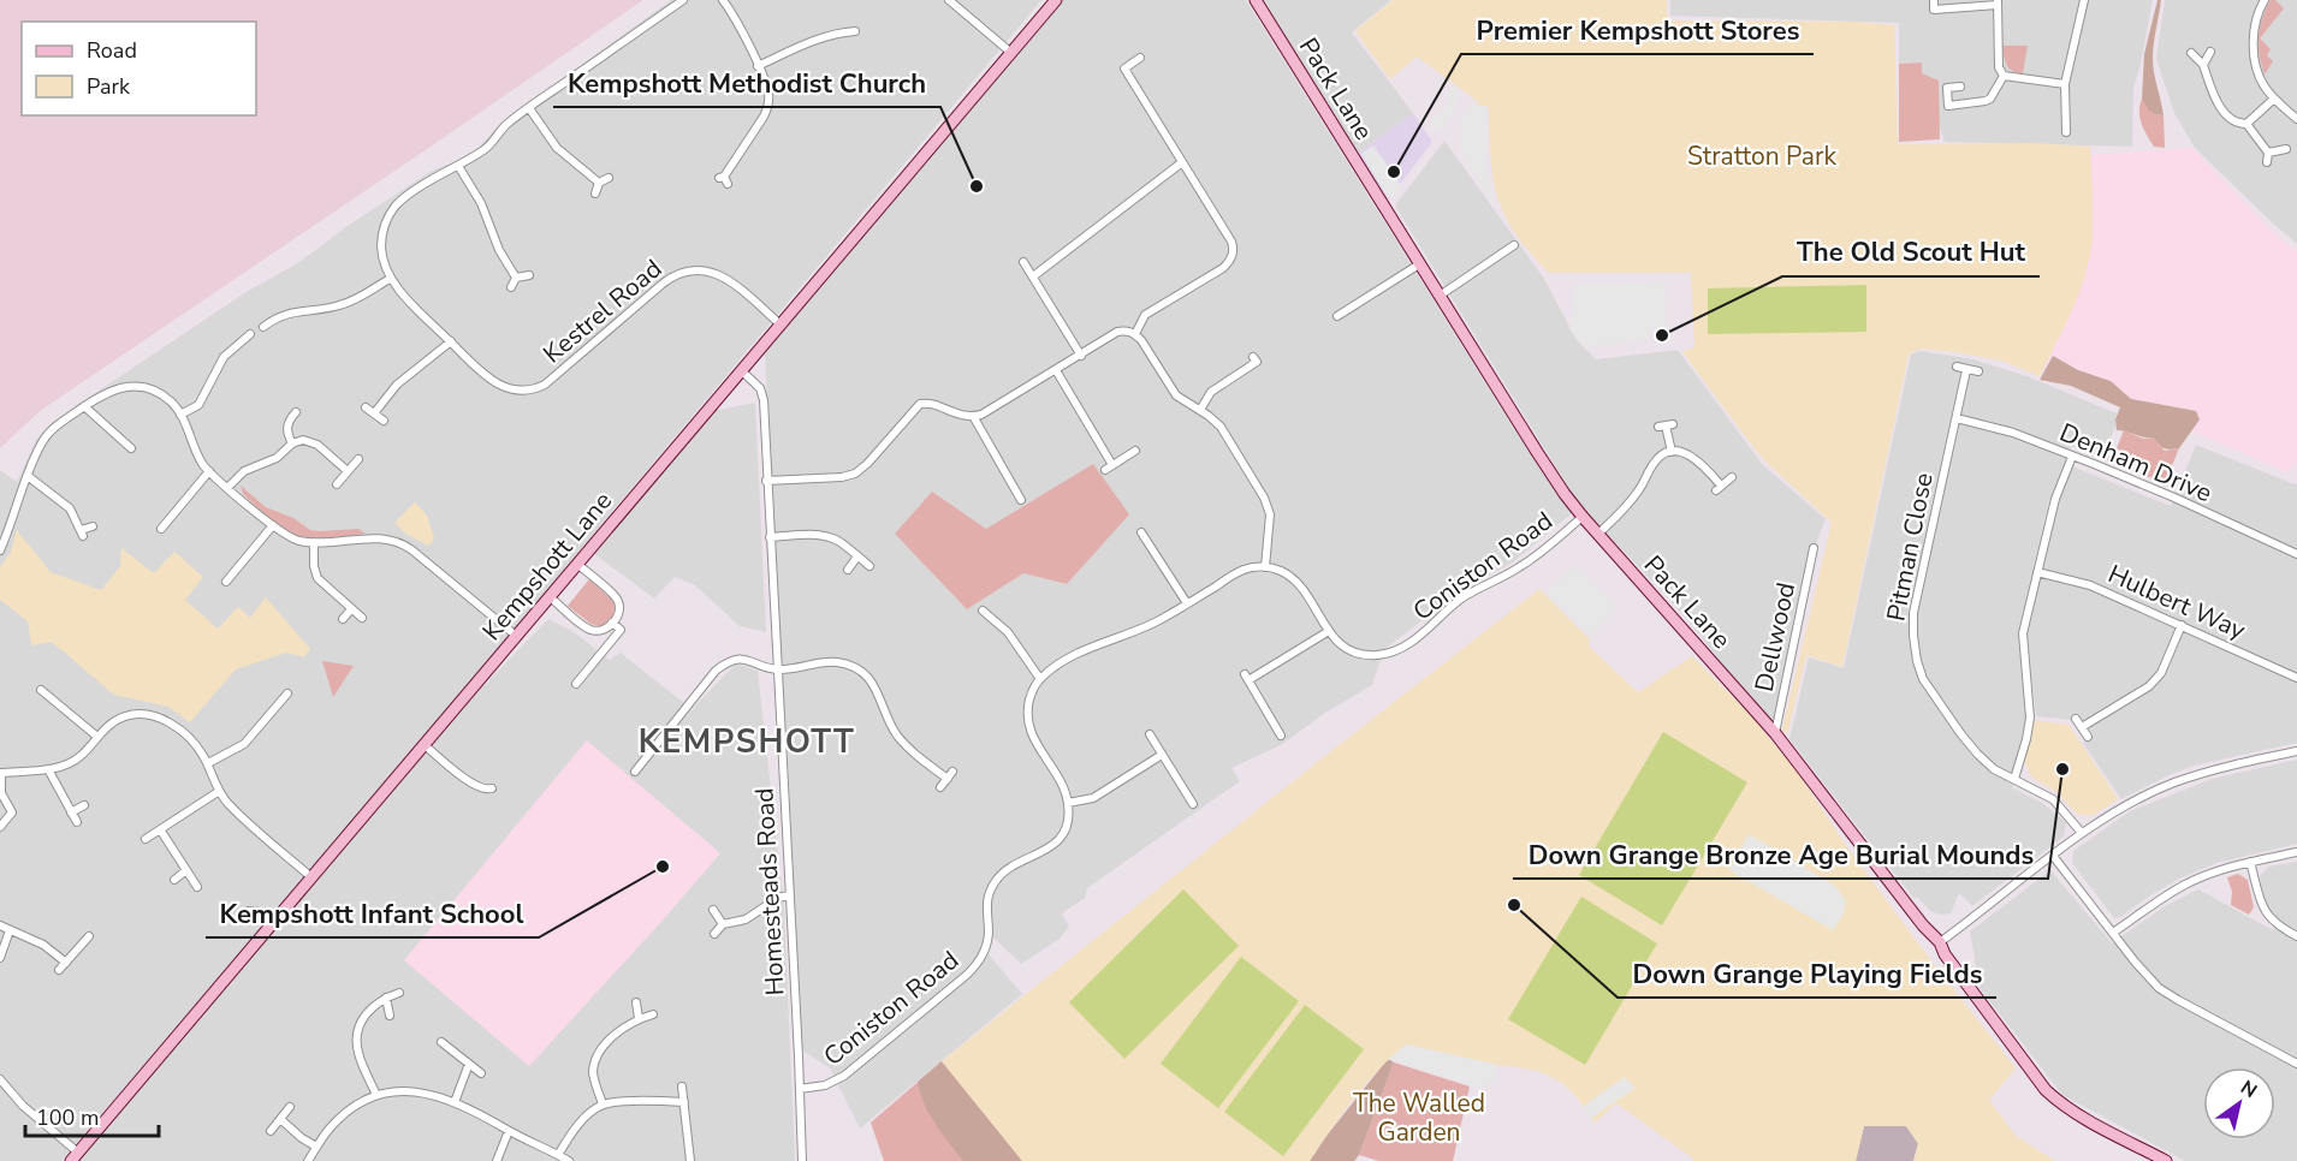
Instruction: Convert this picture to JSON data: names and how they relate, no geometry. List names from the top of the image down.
{
  "streets": {
    "street": [
      "Pack Lane",
      "Kestrel Road",
      "Denham Drive",
      "Pitman Close",
      "Kempshott Lane",
      "Coniston Road",
      "Hulbert Way",
      "Dellwood",
      "Homesteads Road"
    ]
  },
  "crossings": [
    ["Pack Lane", "Coniston Road"],
    ["Pack Lane", "Dellwood"],
    ["Kestrel Road", "Kempshott Lane"],
    ["Denham Drive", "Pitman Close"],
    ["Kempshott Lane", "Homesteads Road"],
    ["Coniston Road", "Homesteads Road"]
  ],
  "districts": ["KEMPSHOTT"],
  "parks": ["Stratton Park", "The Walled Garden"],
  "places": [
    "Premier Kempshott Stores",
    "Kempshott Methodist Church",
    "The Old Scout Hut",
    "Down Grange Bronze Age Burial Mounds",
    "Kempshott Infant School",
    "Down Grange Playing Fields"
  ],
  "legend": ["Road", "Park"],
  "scale_bar": "100 m",
  "north": "top right"
}
